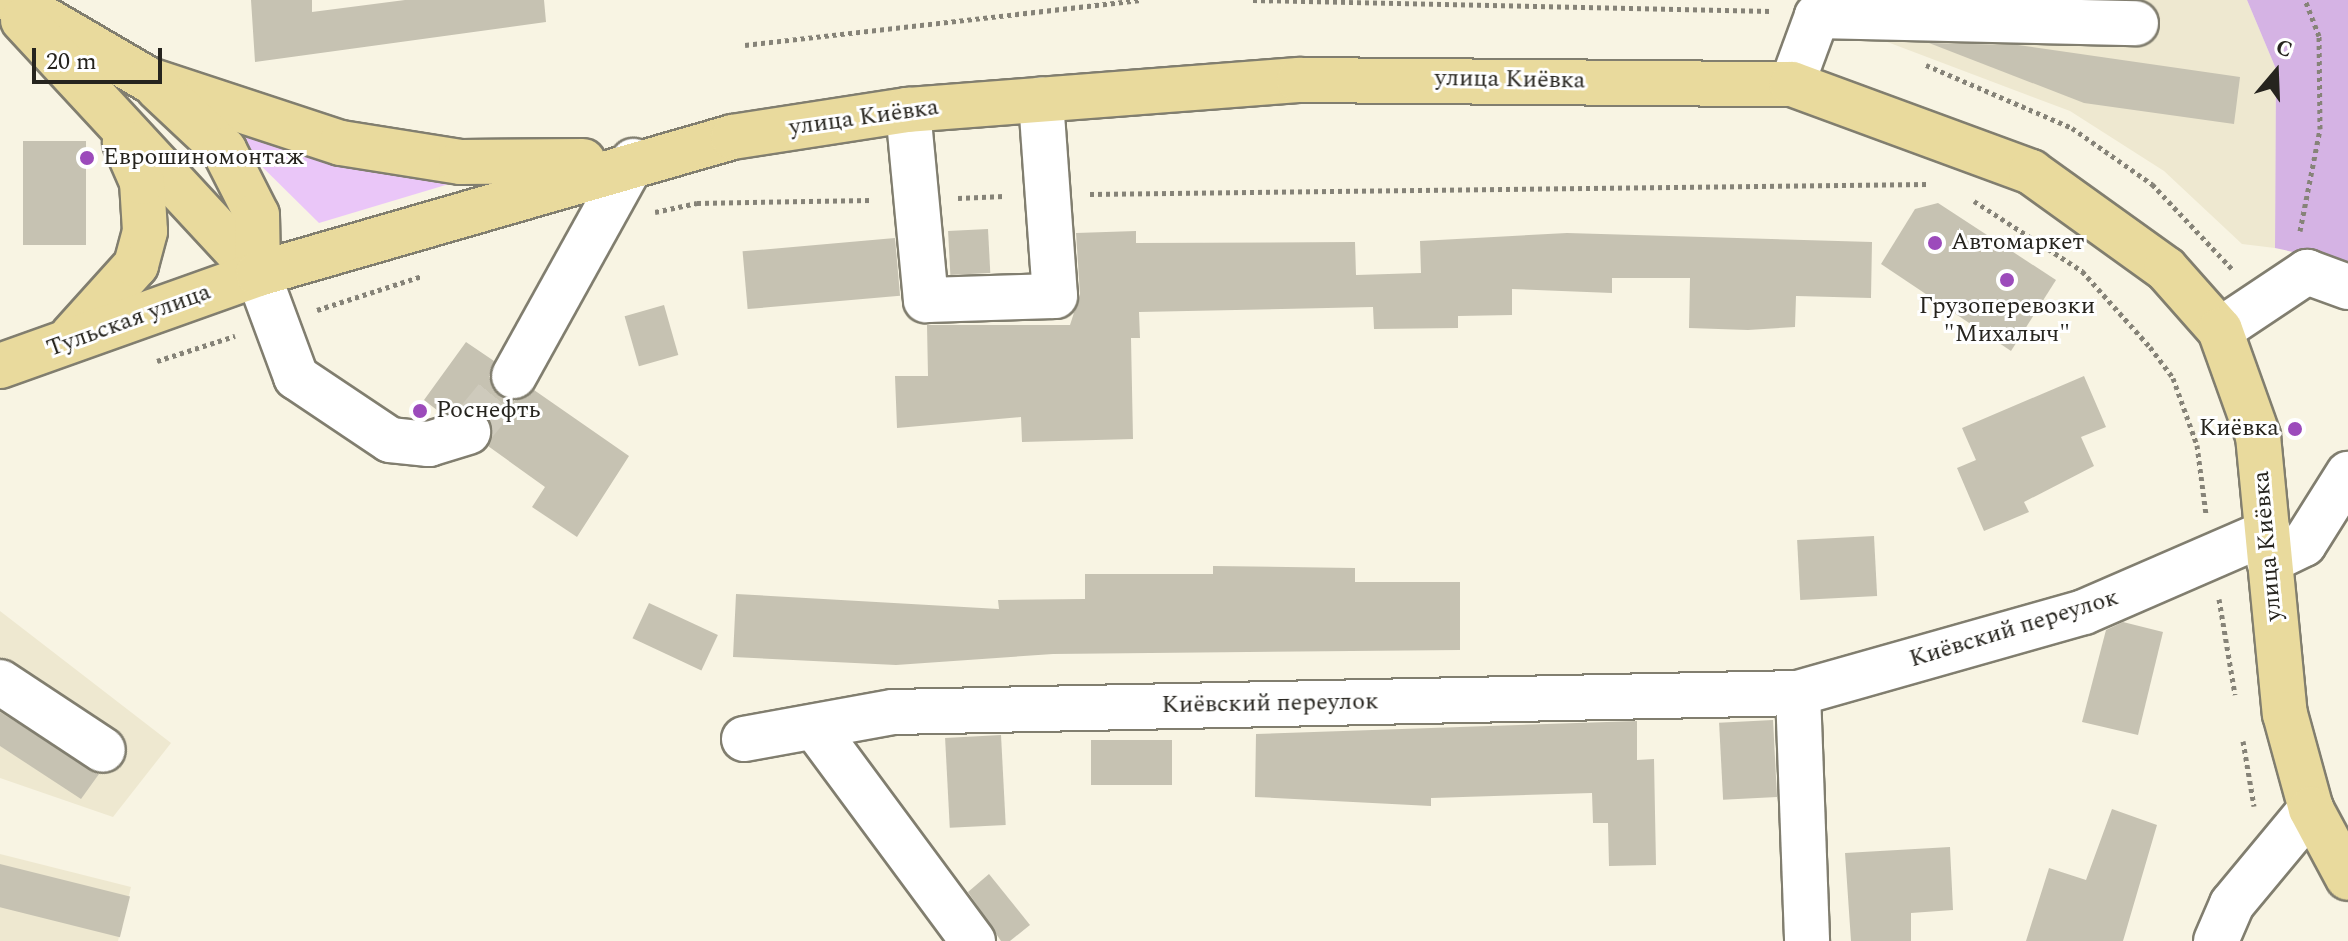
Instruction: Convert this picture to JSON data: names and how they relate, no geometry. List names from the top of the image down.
{
  "streets": {
    "main road": ["улица Киёвка", "Тульская улица"],
    "street": ["Киёвский переулок"]
  },
  "crossings": [
    ["улица Киёвка", "Тульская улица"],
    ["улица Киёвка", "Киёвский переулок"]
  ],
  "places": [
    "Еврошиномонтаж",
    "Автомаркет",
    "Грузоперевозки \"Михалыч\"",
    "Роснефть",
    "Киёвка"
  ],
  "scale_bar": "20 m",
  "north": "top"
}
